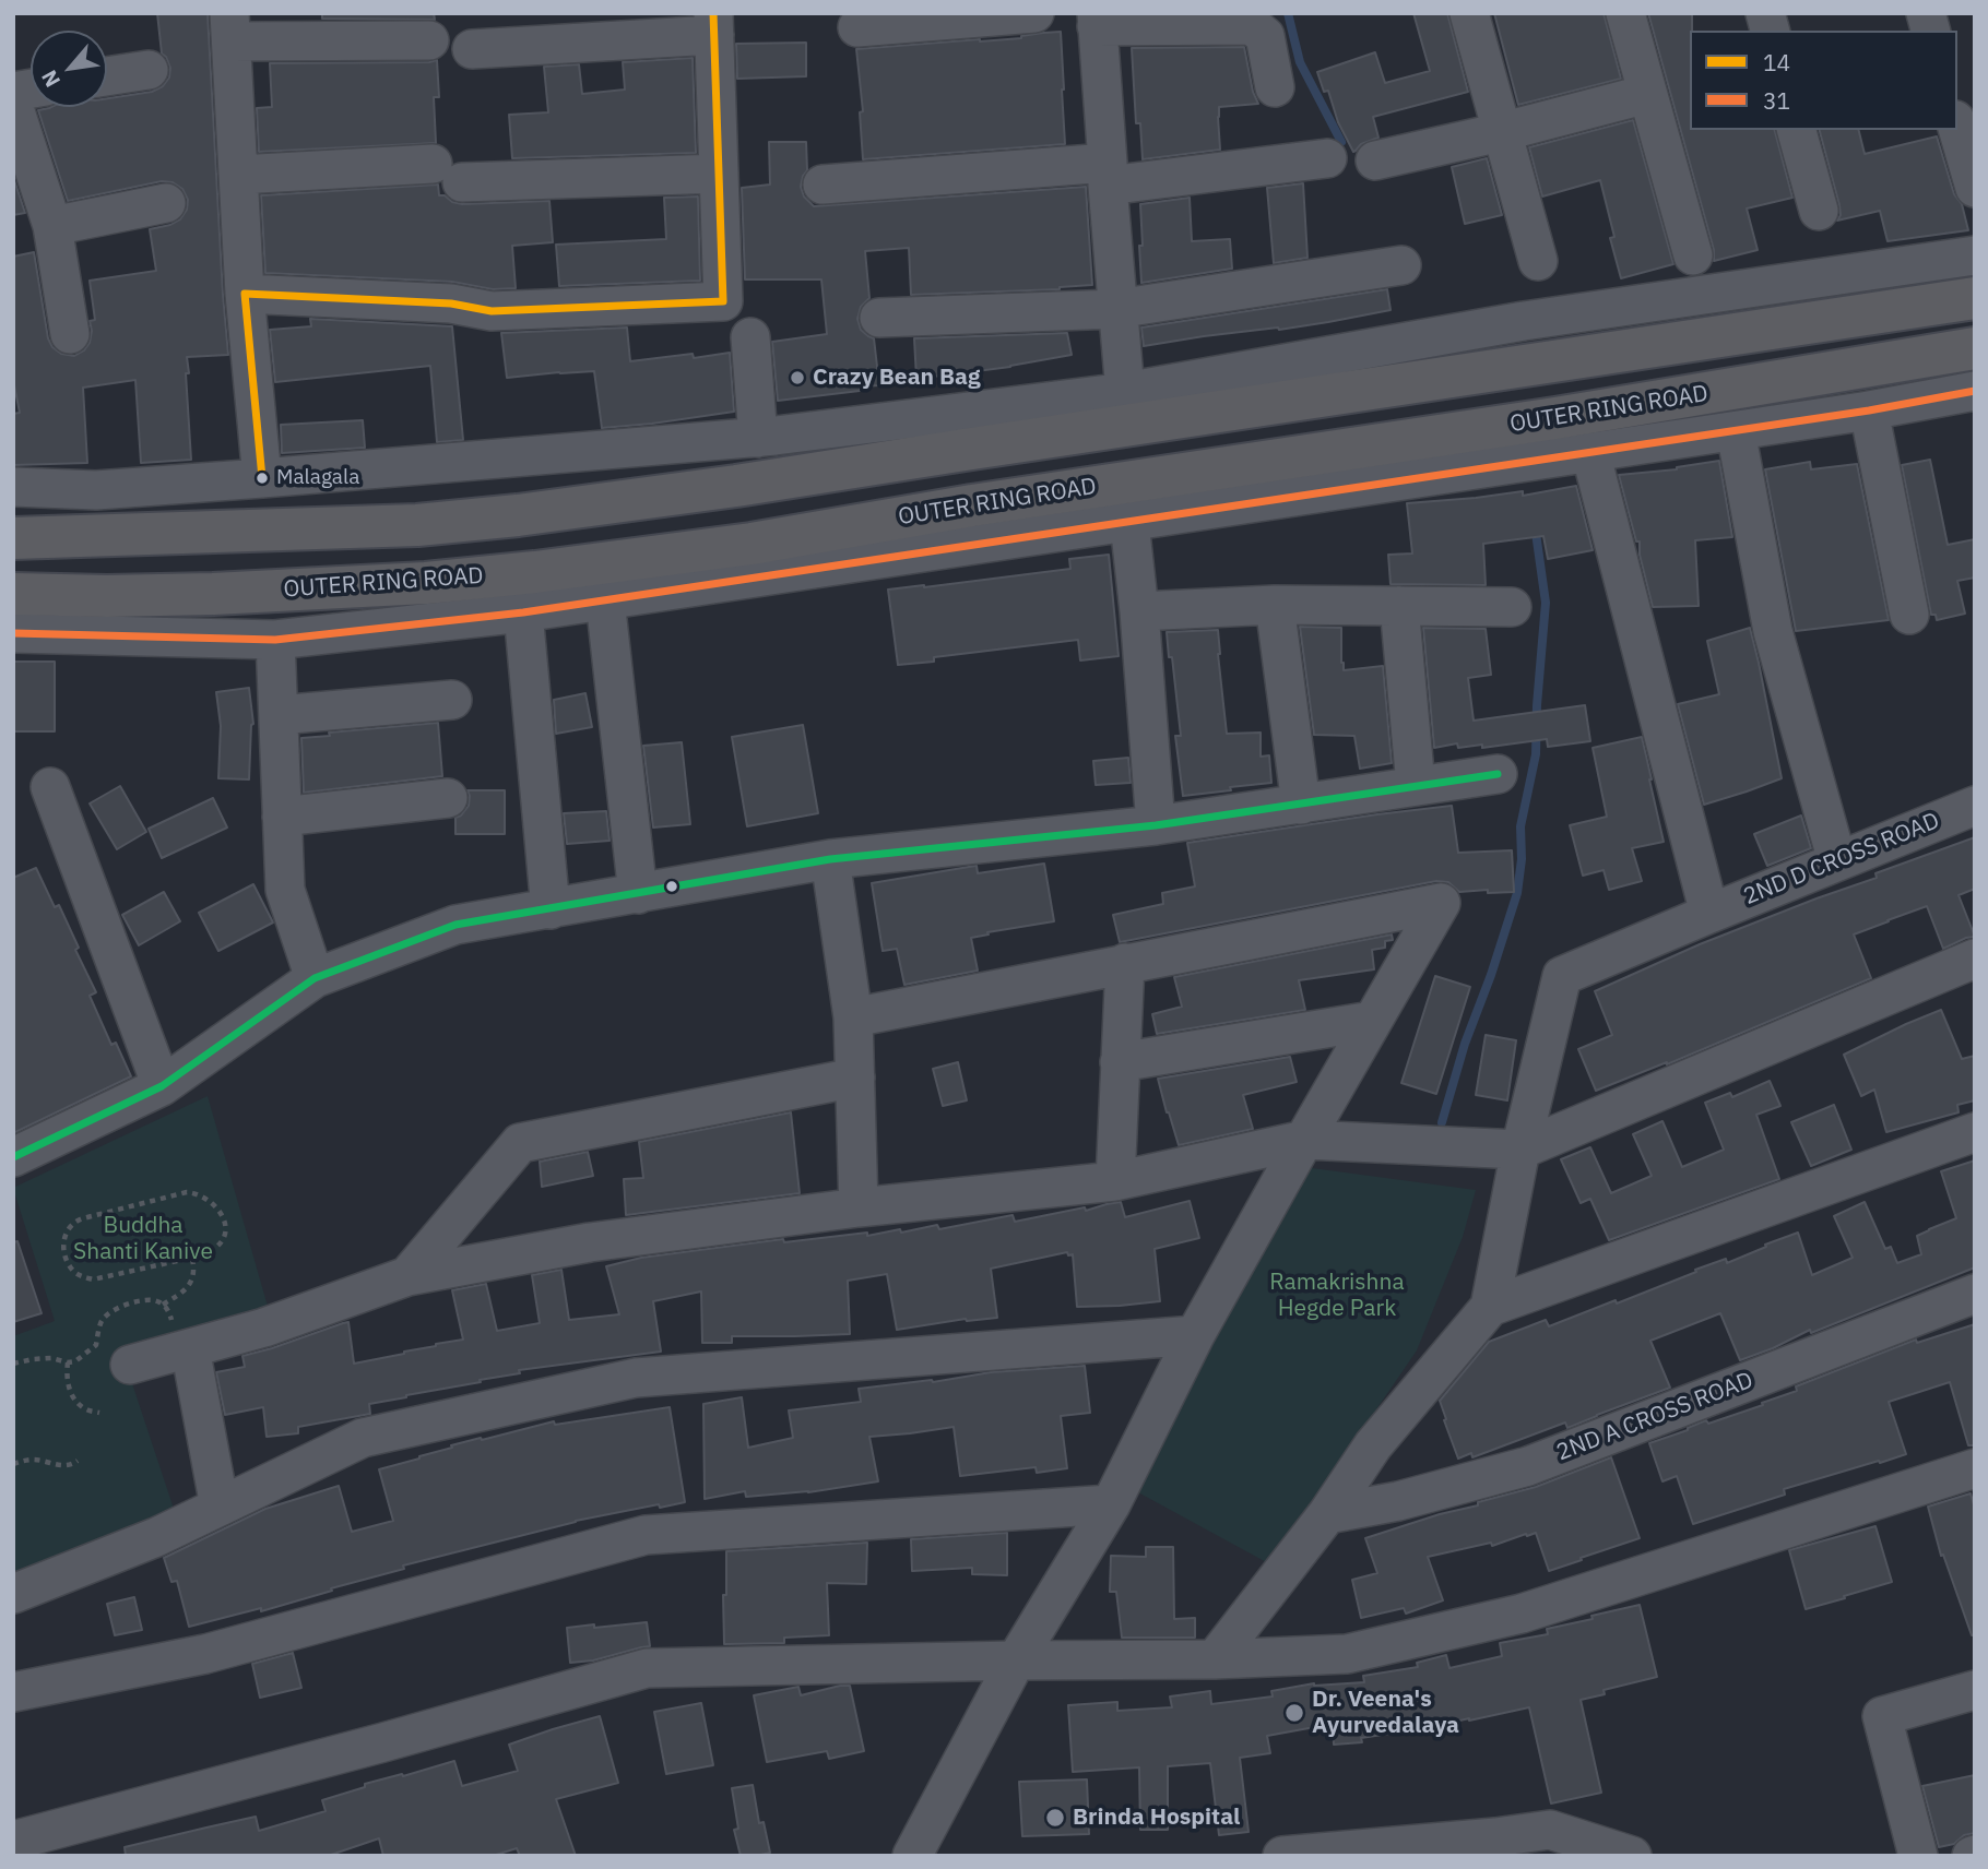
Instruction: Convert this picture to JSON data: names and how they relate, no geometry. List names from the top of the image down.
{
  "streets": {
    "highway": ["OUTER RING ROAD"],
    "street": ["2ND D CROSS ROAD", "2ND A CROSS ROAD"]
  },
  "parks": ["Buddha Shanti Kanive", "Ramakrishna Hegde Park"],
  "places": [
    "Crazy Bean Bag",
    "Malagala",
    "Dr. Veena's Ayurvedalaya",
    "Brinda Hospital"
  ],
  "lines": ["transit line 14", "transit line 31"],
  "legend": ["14", "31"],
  "north": "bottom left"
}
